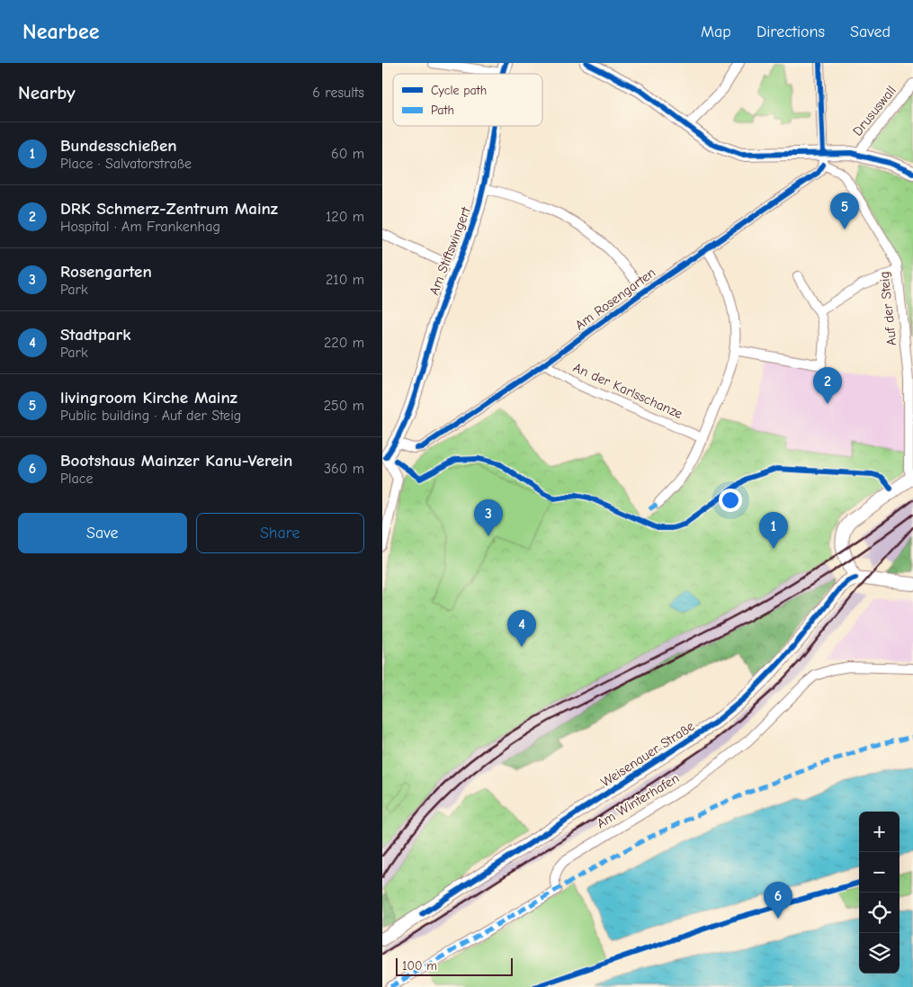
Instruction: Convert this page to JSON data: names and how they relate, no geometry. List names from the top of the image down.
{
  "streets": {
    "street": [
      "Drususwall",
      "Am Stiftswingert",
      "Am Rosengarten",
      "Auf der Steig",
      "An der Karlsschanze",
      "Weisenauer Straße",
      "Am Winterhafen"
    ]
  },
  "crossings": [
    ["Am Stiftswingert", "Am Rosengarten"],
    ["Am Rosengarten", "Auf der Steig"],
    ["Am Rosengarten", "An der Karlsschanze"]
  ],
  "legend": ["Cycle path", "Path"],
  "scale_bar": "100 m",
  "page": {
    "header": "Nearbee",
    "nav": ["Map", "Directions", "Saved"],
    "heading": ["Nearby", "6 results"],
    "list": [
      {
        "mark": "1",
        "name": "Bundesschießen",
        "note": "Place · Salvatorstraße",
        "value": "60 m"
      },
      {
        "mark": "2",
        "name": "DRK Schmerz-Zentrum Mainz",
        "note": "Hospital · Am Frankenhag",
        "value": "120 m"
      },
      {
        "mark": "3",
        "name": "Rosengarten",
        "note": "Park",
        "value": "210 m"
      },
      {
        "mark": "4",
        "name": "Stadtpark",
        "note": "Park",
        "value": "220 m"
      },
      {
        "mark": "5",
        "name": "livingroom Kirche Mainz",
        "note": "Public building · Auf der Steig",
        "value": "250 m"
      },
      {
        "mark": "6",
        "name": "Bootshaus Mainzer Kanu-Verein",
        "note": "Place",
        "value": "360 m"
      }
    ],
    "pins": [
      "5",
      "2",
      "3",
      "1",
      "4",
      "6"
    ],
    "buttons": ["Save", "Share"],
    "map_buttons": ["+", "−"],
    "scale": "100 m"
  }
}
